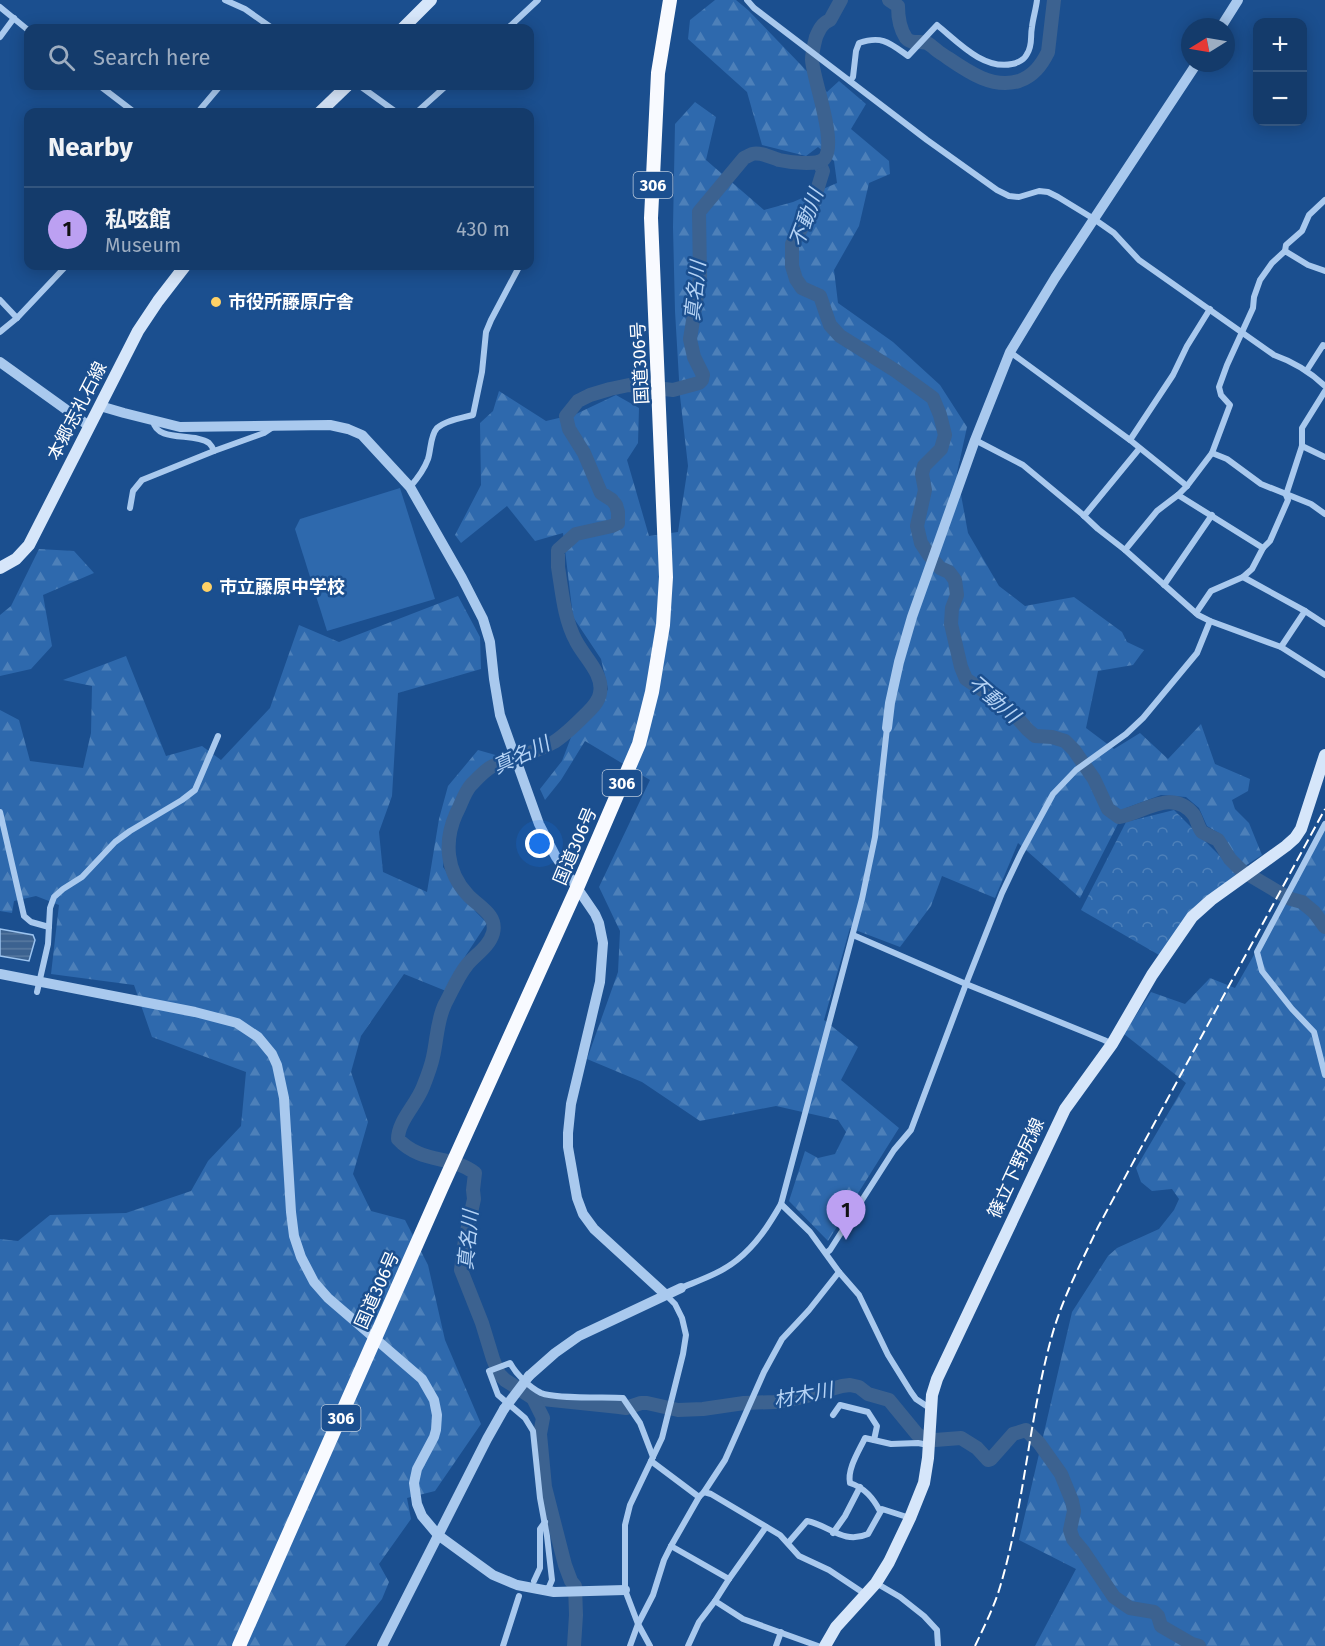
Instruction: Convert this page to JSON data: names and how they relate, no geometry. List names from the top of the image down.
{
  "streets": {
    "highway": ["306", "国道306号"],
    "main road": ["本郷志礼石線", "篠立下野尻線"]
  },
  "water": ["不動川", "真名川", "材木川"],
  "places": ["市役所藤原庁舎", "市立藤原中学校"],
  "north": "left",
  "page": {
    "map_buttons": ["+", "−"],
    "search": "Search here",
    "heading": "Nearby",
    "list": [
      {
        "mark": "1",
        "name": "私呟館",
        "note": "Museum",
        "value": "430 m"
      }
    ],
    "pins": "1"
  }
}
